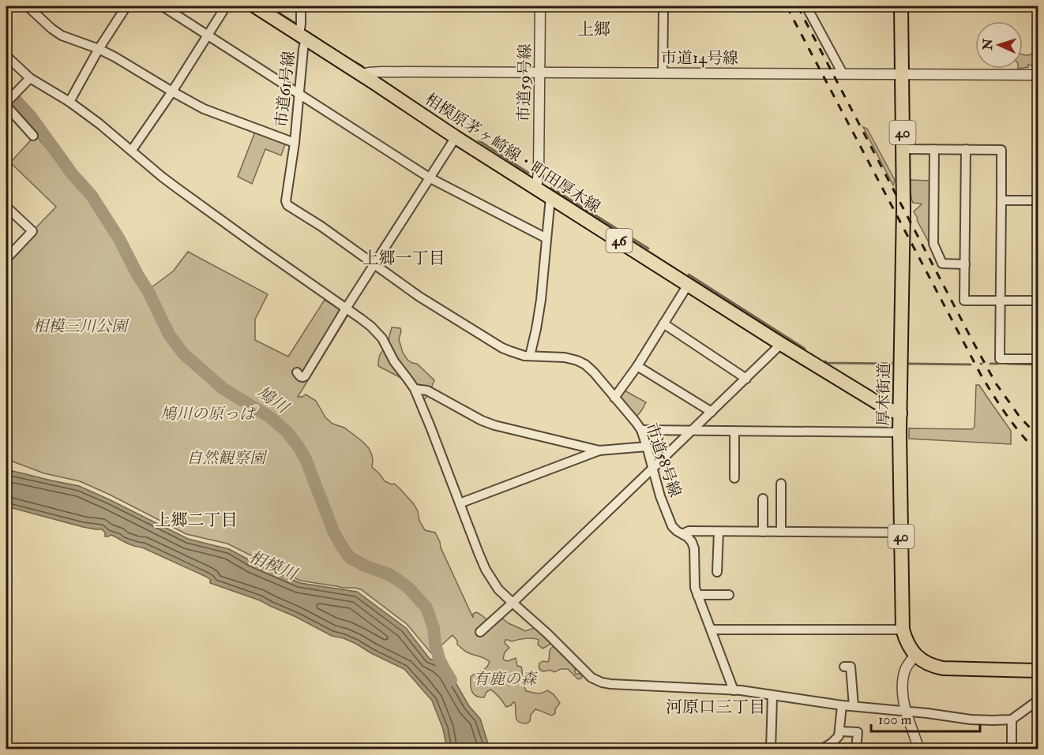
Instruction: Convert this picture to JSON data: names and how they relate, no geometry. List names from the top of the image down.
{
  "streets": {
    "main road": [
      "40",
      "相模原茅ヶ崎線・町田厚木線",
      "46",
      "厚木街道"
    ],
    "street": [
      "市道14号線",
      "市道59号線",
      "市道61号線",
      "市道58号線"
    ]
  },
  "crossings": [
    ["市道14号線", "市道59号線"],
    ["市道14号線", "相模原茅ヶ崎線・町田厚木線"],
    ["市道14号線", "厚木街道"],
    ["市道59号線", "相模原茅ヶ崎線・町田厚木線"],
    ["市道61号線", "相模原茅ヶ崎線・町田厚木線"],
    ["市道61号線", "市道58号線"],
    ["相模原茅ヶ崎線・町田厚木線", "厚木街道"]
  ],
  "districts": [
    "上郷",
    "上郷一丁目",
    "上郷二丁目",
    "河原口三丁目"
  ],
  "water": ["鳩川", "相模川"],
  "parks": [
    "相模三川公園",
    "鳩川の原っぱ",
    "自然観察園",
    "有鹿の森"
  ],
  "scale_bar": "100 m",
  "north": "left"
}
